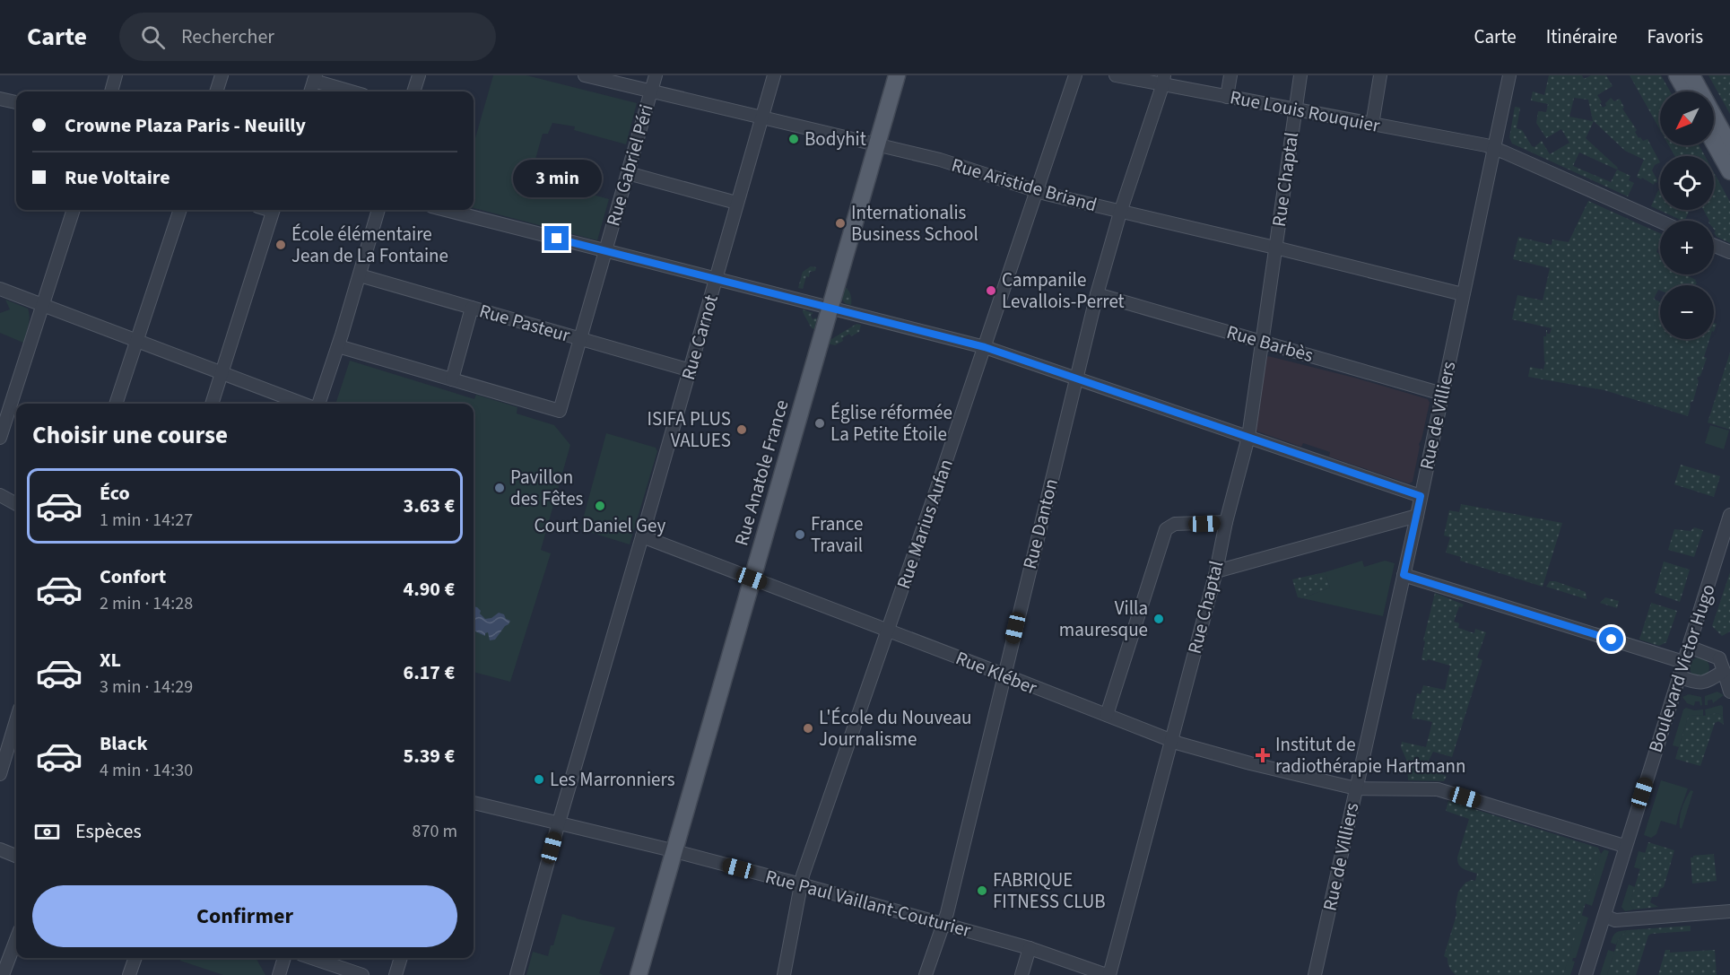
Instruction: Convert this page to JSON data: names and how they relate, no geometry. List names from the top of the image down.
{
  "streets": {
    "main road": ["Rue Anatole France"],
    "street": [
      "Rue Louis Rouquier",
      "Rue Gabriel Péri",
      "Rue Chaptal",
      "Rue Aristide Briand",
      "Rue Pasteur",
      "Rue Carnot",
      "Rue Barbès",
      "Rue de Villiers",
      "Rue Marius Aufan",
      "Rue Danton",
      "Boulevard Victor Hugo",
      "Rue Kléber",
      "Rue Paul Vaillant-Couturier"
    ]
  },
  "crossings": [
    ["Rue Louis Rouquier", "Rue Chaptal"],
    ["Rue Louis Rouquier", "Rue de Villiers"],
    ["Rue Louis Rouquier", "Rue Danton"],
    ["Rue Gabriel Péri", "Rue Aristide Briand"],
    ["Rue Gabriel Péri", "Rue Pasteur"],
    ["Rue Chaptal", "Rue Aristide Briand"],
    ["Rue Chaptal", "Rue Barbès"],
    ["Rue Chaptal", "Rue Kléber"],
    ["Rue Chaptal", "Rue Paul Vaillant-Couturier"],
    ["Rue Aristide Briand", "Rue Carnot"],
    ["Rue Aristide Briand", "Rue de Villiers"],
    ["Rue Aristide Briand", "Rue Anatole France"],
    ["Rue Aristide Briand", "Rue Marius Aufan"],
    ["Rue Aristide Briand", "Rue Danton"],
    ["Rue Pasteur", "Rue Carnot"],
    ["Rue Carnot", "Rue Kléber"],
    ["Rue Carnot", "Rue Paul Vaillant-Couturier"],
    ["Rue Barbès", "Rue de Villiers"],
    ["Rue Barbès", "Rue Danton"],
    ["Rue de Villiers", "Rue Kléber"],
    ["Rue Anatole France", "Rue Kléber"],
    ["Rue Anatole France", "Rue Paul Vaillant-Couturier"],
    ["Rue Marius Aufan", "Rue Kléber"],
    ["Rue Marius Aufan", "Rue Paul Vaillant-Couturier"],
    ["Rue Danton", "Rue Kléber"],
    ["Rue Danton", "Rue Paul Vaillant-Couturier"],
    ["Boulevard Victor Hugo", "Rue Kléber"]
  ],
  "places": {
    "other": [
      "Bodyhit",
      "Internationalis Business School",
      "École élémentaire Jean de La Fontaine",
      "Campanile Levallois-Perret",
      "Église réformée La Petite Étoile",
      "ISIFA PLUS VALUES",
      "Pavillon des Fêtes",
      "Court Daniel Gey",
      "France Travail",
      "Villa mauresque",
      "L'École du Nouveau Journalisme",
      "Les Marronniers",
      "FABRIQUE FITNESS CLUB"
    ],
    "health": ["Institut de radiothérapie Hartmann"]
  },
  "north": "bottom left",
  "page": {
    "header": "Carte",
    "search": "Rechercher",
    "nav": ["Carte", "Itinéraire", "Favoris"],
    "map_buttons": ["+", "−"],
    "banner": ["Crowne Plaza Paris - Neuilly", "Rue Voltaire"],
    "bubble": "3 min",
    "heading": "Choisir une course",
    "list": [
      {
        "name": "Éco",
        "note": "1 min · 14:27",
        "value": "3.63 €"
      },
      {
        "name": "Confort",
        "note": "2 min · 14:28",
        "value": "4.90 €"
      },
      {
        "name": "XL",
        "note": "3 min · 14:29",
        "value": "6.17 €"
      },
      {
        "name": "Black",
        "note": "4 min · 14:30",
        "value": "5.39 €"
      }
    ],
    "pay": ["Espèces", "870 m"],
    "buttons": "Confirmer"
  }
}
